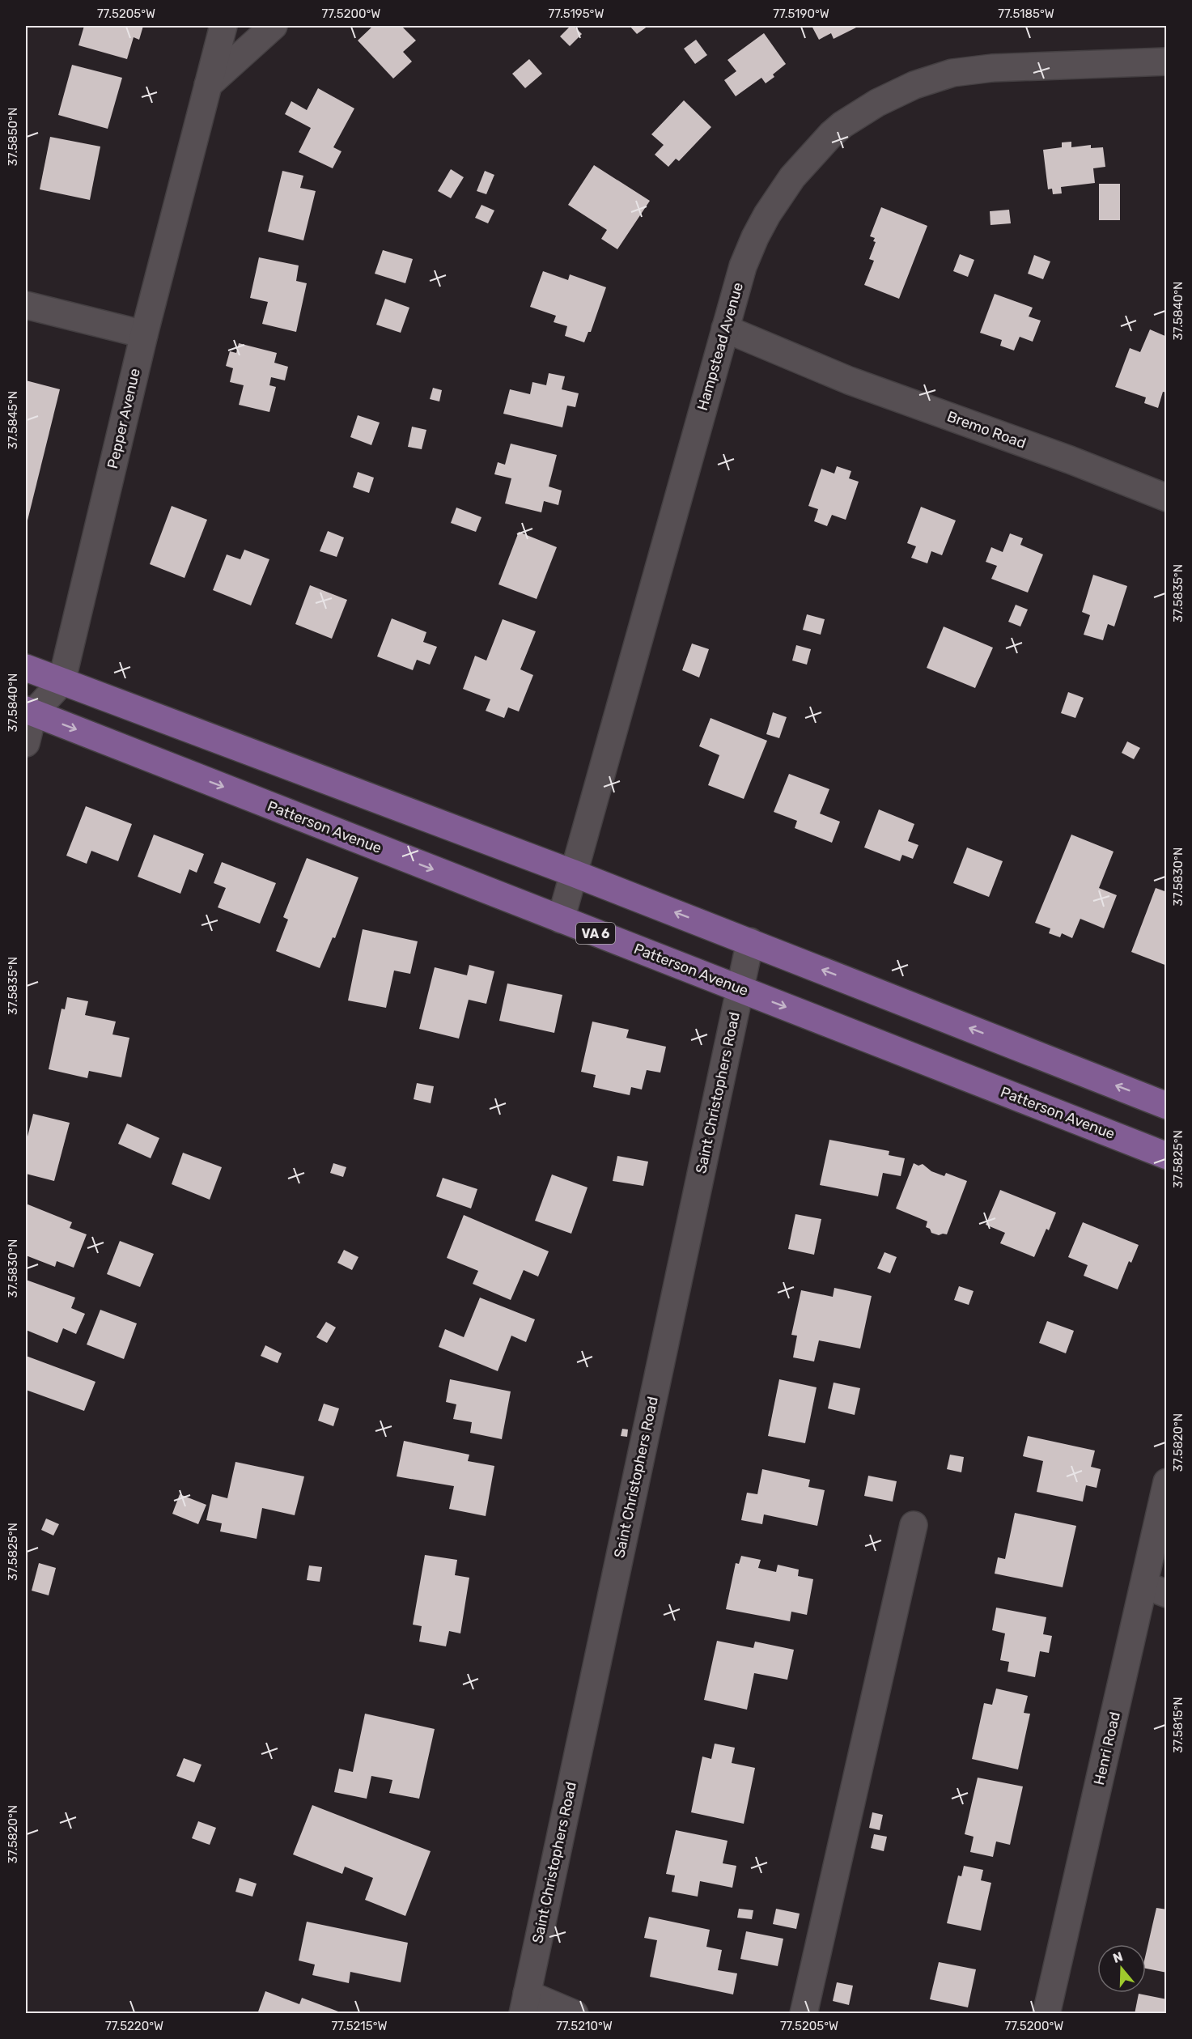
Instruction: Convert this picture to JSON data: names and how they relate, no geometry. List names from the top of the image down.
{
  "streets": {
    "main road": ["Patterson Avenue", "VA 6"],
    "street": [
      "Hampstead Avenue",
      "Pepper Avenue",
      "Bremo Road",
      "Saint Christophers Road",
      "Henri Road"
    ]
  },
  "crossings": [
    ["Hampstead Avenue", "Bremo Road"],
    ["Hampstead Avenue", "Patterson Avenue"],
    ["Pepper Avenue", "Patterson Avenue"],
    ["Patterson Avenue", "Saint Christophers Road"]
  ],
  "north": "top",
  "coordinates": [
    "77.5205°W",
    "77.5200°W",
    "77.5195°W",
    "77.5190°W",
    "77.5185°W",
    "37.5850°N",
    "37.5840°N",
    "37.5845°N",
    "37.5835°N",
    "37.5830°N",
    "37.5825°N",
    "37.5820°N",
    "37.5815°N",
    "77.5220°W",
    "77.5215°W",
    "77.5210°W"
  ]
}
